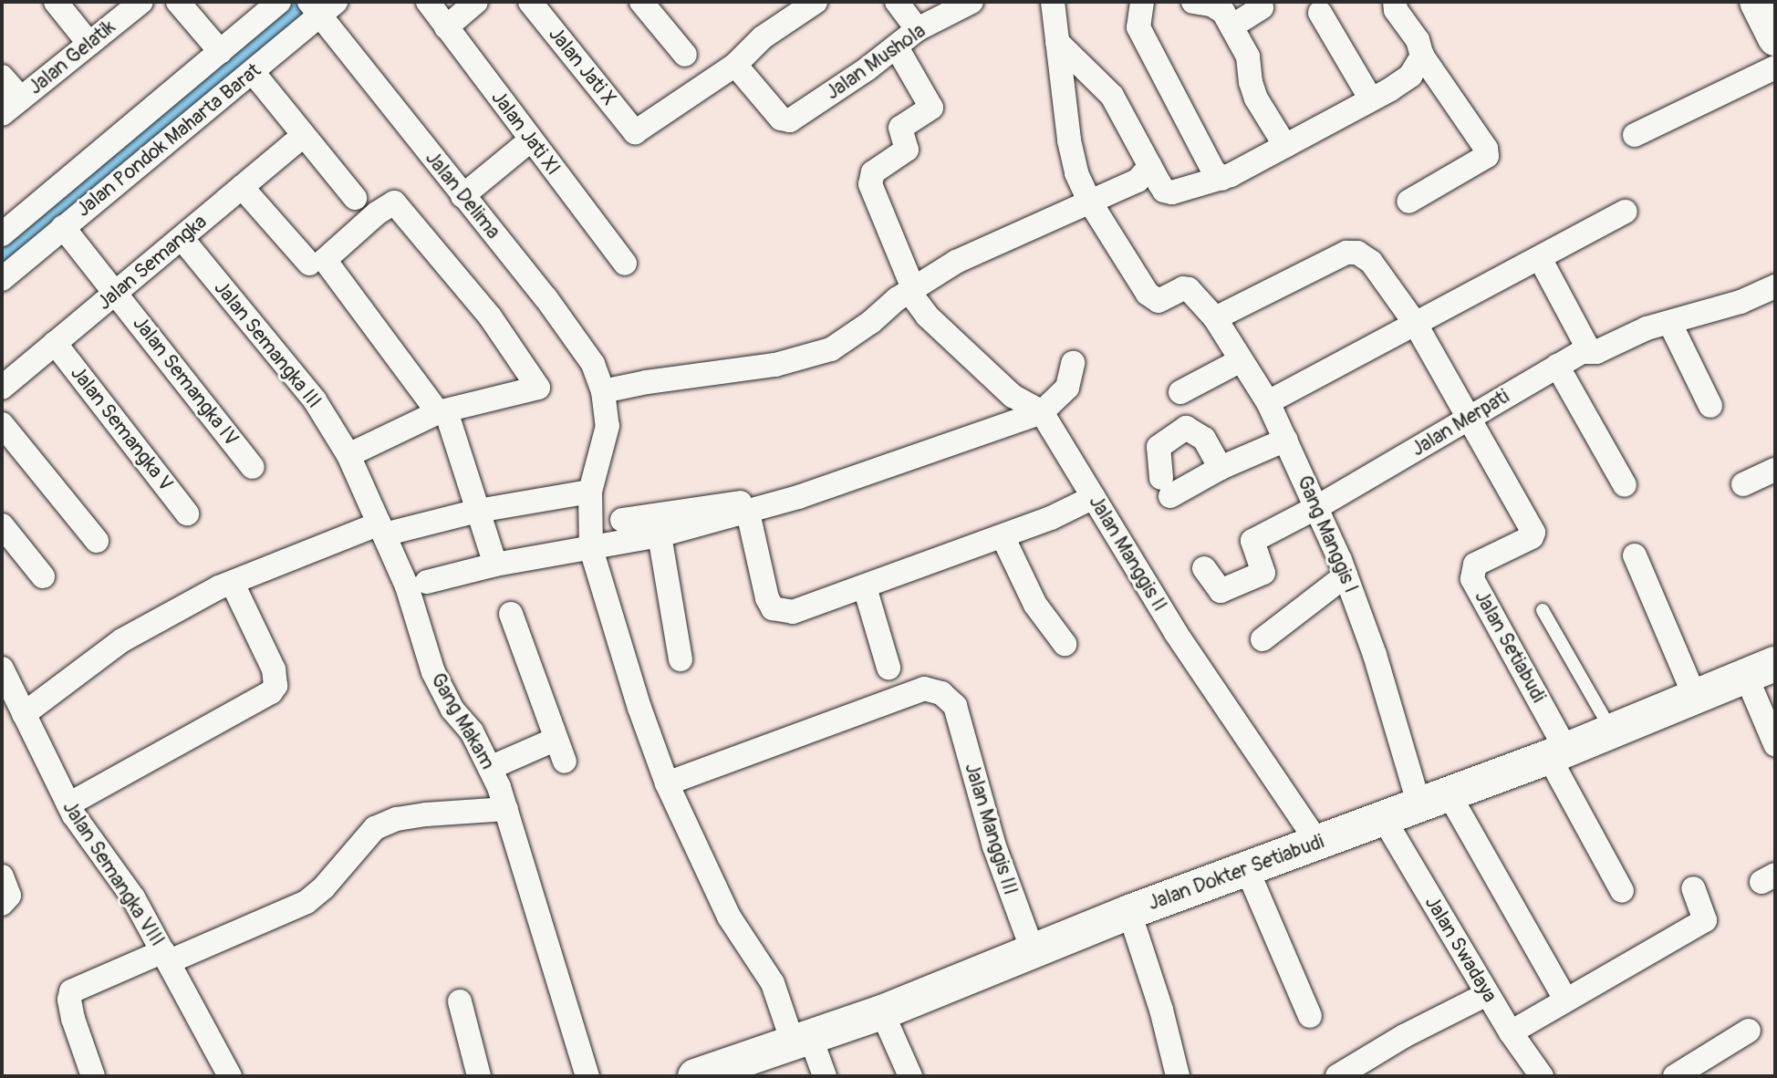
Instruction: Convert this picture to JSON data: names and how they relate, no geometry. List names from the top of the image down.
{
  "streets": {
    "street": [
      "Jalan Gelatik",
      "Jalan Mushola",
      "Jalan Jati X",
      "Jalan Jati XI",
      "Jalan Pondok Maharta Barat",
      "Jalan Delima",
      "Jalan Semangka",
      "Jalan Semangka III",
      "Jalan Semangka IV",
      "Jalan Merpati",
      "Jalan Semangka V",
      "Gang Manggis I",
      "Jalan Manggis II",
      "Jalan Setiabudi",
      "Gang Makam",
      "Jalan Manggis III",
      "Jalan Dokter Setiabudi",
      "Jalan Semangka VIII",
      "Jalan Swadaya"
    ]
  },
  "crossings": [
    ["Jalan Mushola", "Jalan Jati X"],
    ["Jalan Mushola", "Jalan Manggis II"],
    ["Jalan Pondok Maharta Barat", "Jalan Delima"],
    ["Jalan Pondok Maharta Barat", "Jalan Semangka IV"],
    ["Jalan Delima", "Jalan Manggis III"],
    ["Jalan Delima", "Jalan Dokter Setiabudi"],
    ["Jalan Semangka", "Jalan Semangka III"],
    ["Jalan Semangka", "Jalan Semangka IV"],
    ["Jalan Semangka", "Jalan Semangka V"],
    ["Jalan Semangka III", "Gang Makam"],
    ["Jalan Merpati", "Gang Manggis I"],
    ["Jalan Merpati", "Jalan Setiabudi"],
    ["Gang Manggis I", "Jalan Dokter Setiabudi"],
    ["Jalan Manggis II", "Jalan Dokter Setiabudi"],
    ["Jalan Setiabudi", "Jalan Dokter Setiabudi"],
    ["Jalan Manggis III", "Jalan Dokter Setiabudi"],
    ["Jalan Dokter Setiabudi", "Jalan Swadaya"]
  ]
}
